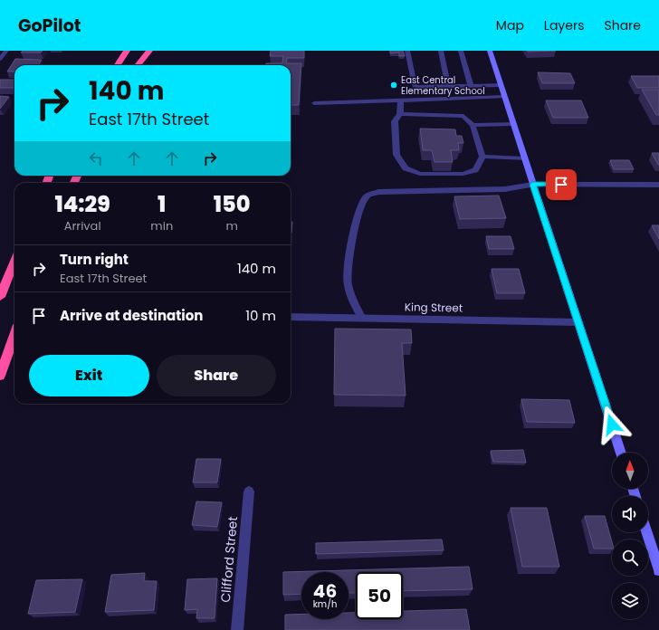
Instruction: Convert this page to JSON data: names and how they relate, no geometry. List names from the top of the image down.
{
  "streets": {
    "street": ["King Street", "Clifford Street"]
  },
  "places": ["East Central Elementary School"],
  "north": "top",
  "page": {
    "header": "GoPilot",
    "nav": ["Map", "Layers", "Share"],
    "turn": ["140 m", "East 17th Street"],
    "eta": [
      "14:29",
      "Arrival",
      "1",
      "min",
      "150",
      "m"
    ],
    "list": [
      {
        "name": "Turn right",
        "note": "East 17th Street",
        "value": "140 m"
      },
      {
        "name": "Arrive at destination",
        "value": "10 m"
      }
    ],
    "buttons": ["Exit", "Share"],
    "speed": "46 km/h",
    "limit": "50"
  }
}
